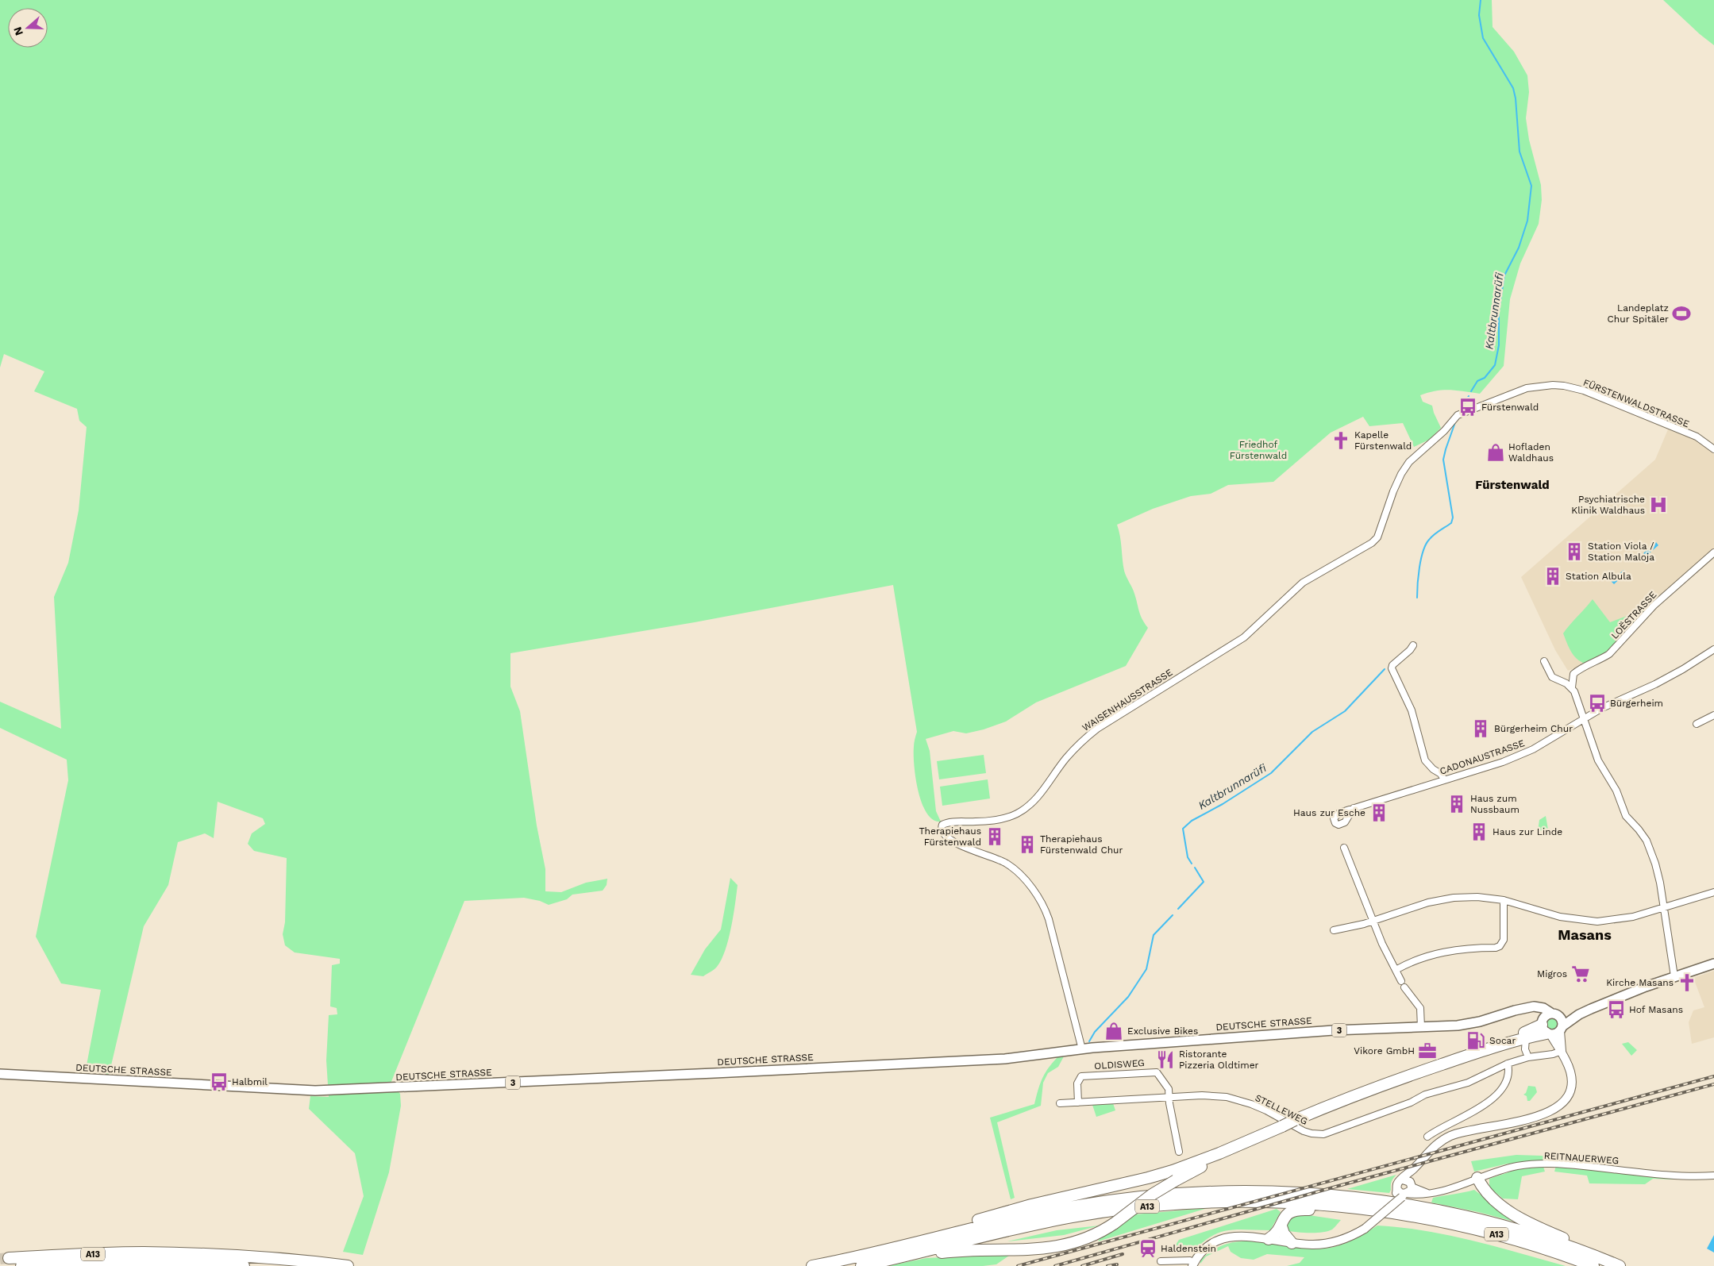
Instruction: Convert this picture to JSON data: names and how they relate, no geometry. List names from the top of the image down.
{
  "streets": {
    "highway": ["A13"],
    "main road": ["DEUTSCHE STRASSE", "3"],
    "street": [
      "FÜRSTENWALDSTRASSE",
      "LOËSTRASSE",
      "WAISENHAUSSTRASSE",
      "CADONAUSTRASSE",
      "OLDISWEG",
      "STELLEWEG",
      "REITNAUERWEG"
    ]
  },
  "crossings": [
    ["FÜRSTENWALDSTRASSE", "WAISENHAUSSTRASSE"],
    ["WAISENHAUSSTRASSE", "DEUTSCHE STRASSE"],
    ["DEUTSCHE STRASSE", "3"],
    ["OLDISWEG", "STELLEWEG"],
    ["REITNAUERWEG", "A13"]
  ],
  "districts": ["Fürstenwald", "Masans"],
  "water": ["Kaltbrunnarüfi"],
  "parks": ["Friedhof Fürstenwald"],
  "places": {
    "sports": ["Landeplatz Chur Spitäler"],
    "bus stop": [
      "Fürstenwald",
      "Bürgerheim",
      "Hof Masans",
      "Halbmil"
    ],
    "church": ["Kapelle Fürstenwald", "Kirche Masans"],
    "shop": ["Hofladen Waldhaus", "Exclusive Bikes"],
    "hospital": ["Psychiatrische Klinik Waldhaus"],
    "building": [
      "Station Viola / Station Maloja",
      "Station Albula",
      "Bürgerheim Chur",
      "Haus zum Nussbaum",
      "Haus zur Esche",
      "Haus zur Linde",
      "Therapiehaus Fürstenwald",
      "Therapiehaus Fürstenwald Chur"
    ],
    "supermarket": ["Migros"],
    "fuel station": ["Socar"],
    "office": ["Vikore GmbH"],
    "restaurant": ["Ristorante Pizzeria Oldtimer"],
    "station": ["Haldenstein"]
  },
  "north": "left"
}
